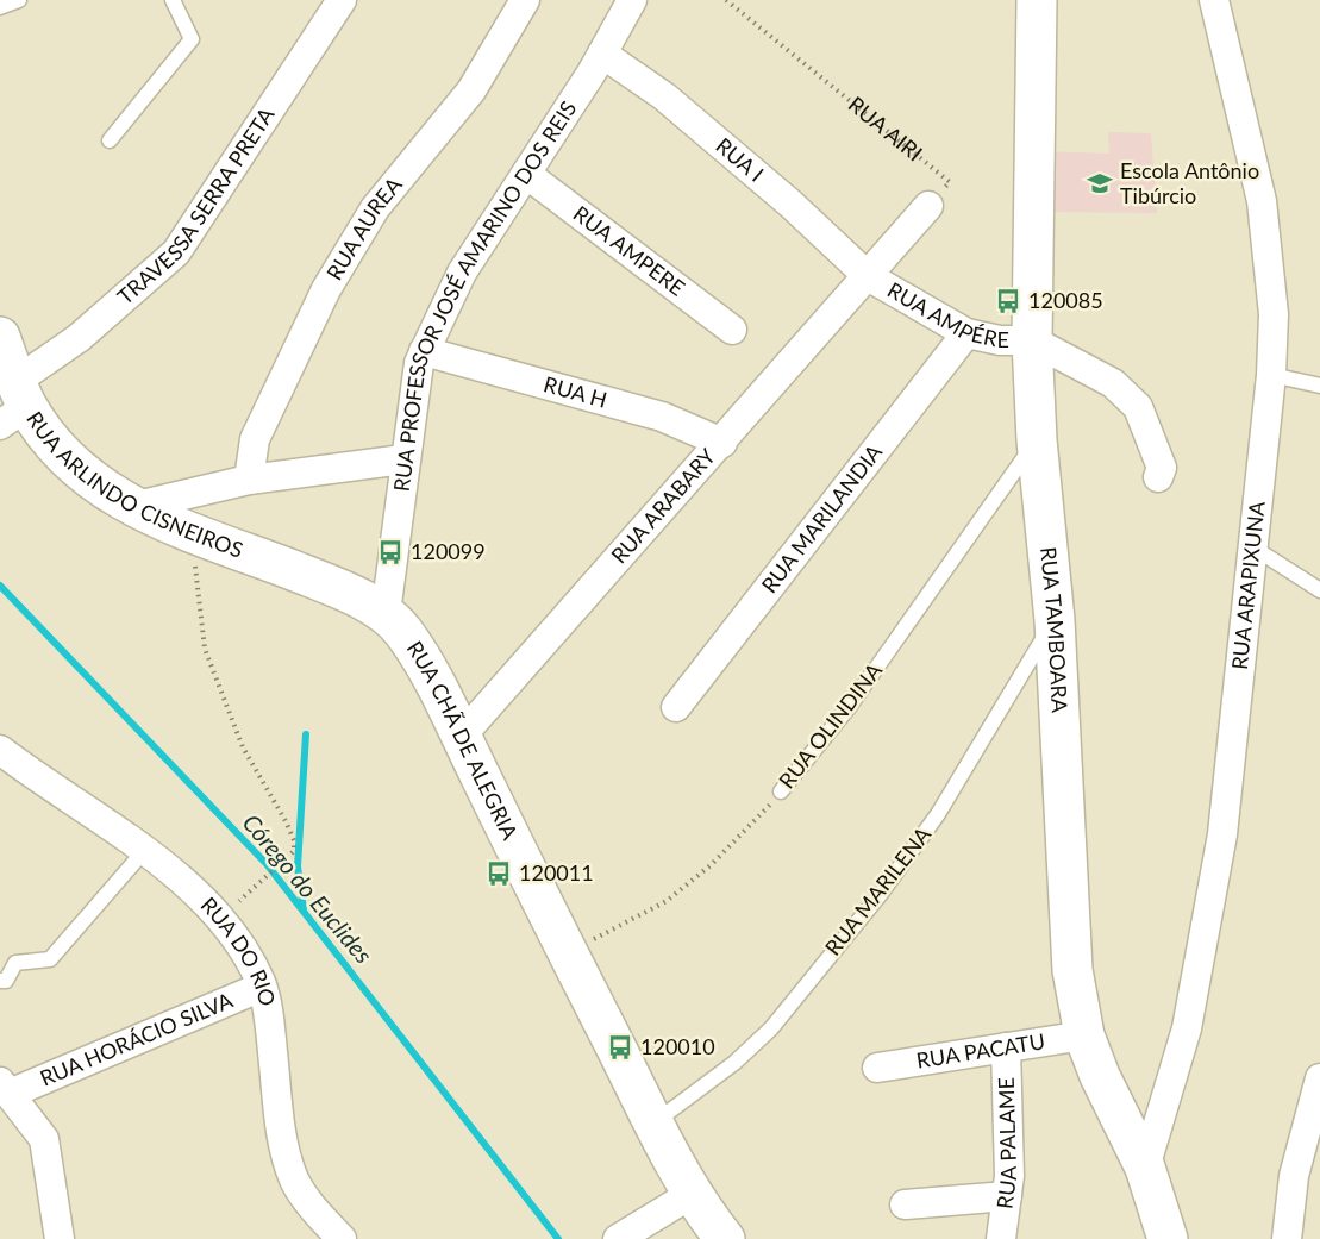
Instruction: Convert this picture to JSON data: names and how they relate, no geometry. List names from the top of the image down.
{
  "streets": {
    "street": [
      "RUA I",
      "TRAVESSA SERRA PRETA",
      "RUA AUREA",
      "RUA AMPERE",
      "RUA PROFESSOR JOSÉ AMARINO DOS REIS",
      "RUA AMPÉRE",
      "RUA H",
      "RUA ARLINDO CISNEIROS",
      "RUA ARABARY",
      "RUA MARILANDIA",
      "RUA ARAPIXUNA",
      "RUA TAMBOARA",
      "RUA CHÃ DE ALEGRIA",
      "RUA DO RIO",
      "RUA HORÁCIO SILVA",
      "RUA PACATU",
      "RUA PALAME"
    ],
    "lane": ["RUA OLINDINA", "RUA MARILENA"],
    "path": ["RUA AIRI"]
  },
  "crossings": [
    ["RUA I", "RUA PROFESSOR JOSÉ AMARINO DOS REIS"],
    ["RUA I", "RUA AMPÉRE"],
    ["RUA I", "RUA ARABARY"],
    ["TRAVESSA SERRA PRETA", "RUA ARLINDO CISNEIROS"],
    ["RUA AMPERE", "RUA PROFESSOR JOSÉ AMARINO DOS REIS"],
    ["RUA PROFESSOR JOSÉ AMARINO DOS REIS", "RUA H"],
    ["RUA PROFESSOR JOSÉ AMARINO DOS REIS", "RUA CHÃ DE ALEGRIA"],
    ["RUA AMPÉRE", "RUA ARABARY"],
    ["RUA AMPÉRE", "RUA MARILANDIA"],
    ["RUA AMPÉRE", "RUA TAMBOARA"],
    ["RUA H", "RUA ARABARY"],
    ["RUA ARLINDO CISNEIROS", "RUA CHÃ DE ALEGRIA"],
    ["RUA ARABARY", "RUA CHÃ DE ALEGRIA"],
    ["RUA ARAPIXUNA", "RUA TAMBOARA"],
    ["RUA TAMBOARA", "RUA OLINDINA"],
    ["RUA TAMBOARA", "RUA MARILENA"],
    ["RUA TAMBOARA", "RUA PACATU"],
    ["RUA OLINDINA", "RUA CHÃ DE ALEGRIA"],
    ["RUA CHÃ DE ALEGRIA", "RUA MARILENA"],
    ["RUA DO RIO", "RUA HORÁCIO SILVA"],
    ["RUA PACATU", "RUA PALAME"]
  ],
  "water": ["Córego do Euclides"],
  "places": {
    "school or university": ["Escola Antônio Tibúrcio"],
    "bus stop": [
      "120085",
      "120099",
      "120011",
      "120010"
    ]
  }
}
